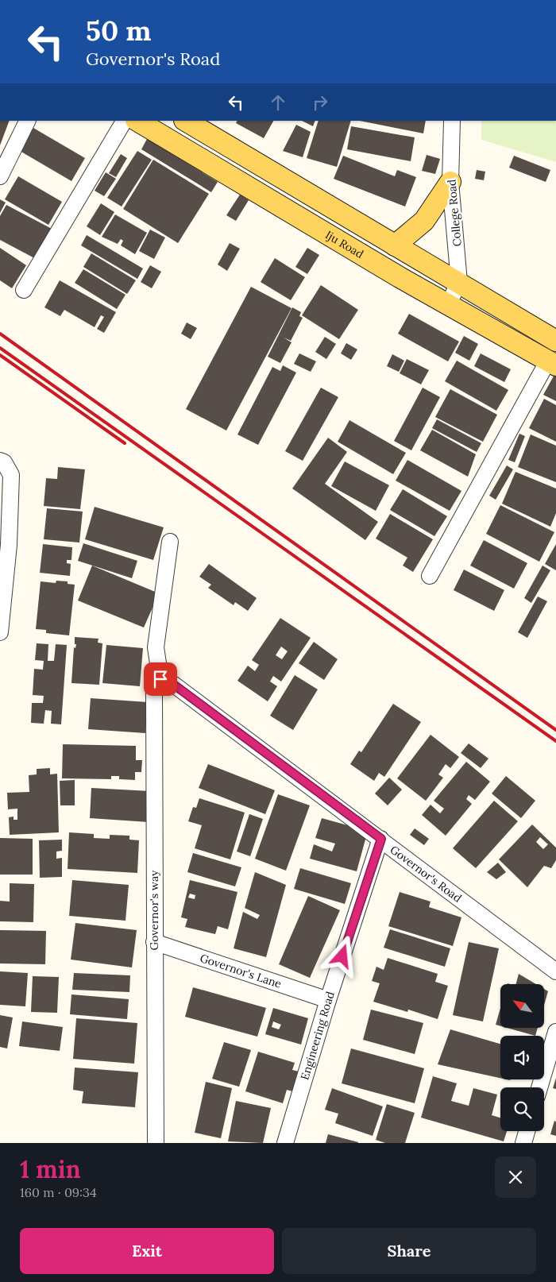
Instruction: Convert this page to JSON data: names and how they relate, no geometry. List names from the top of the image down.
{
  "streets": {
    "main road": ["Iju Road"],
    "street": [
      "College Road",
      "Governor's Road",
      "Governor's way",
      "Governor's Lane",
      "Engineering Road"
    ]
  },
  "crossings": [
    ["Governor's Road", "Governor's way"],
    ["Governor's Road", "Engineering Road"],
    ["Governor's way", "Governor's Lane"],
    ["Governor's Lane", "Engineering Road"]
  ],
  "north": "top left",
  "page": {
    "turn": ["50 m", "Governor's Road"],
    "heading": ["1 min", "160 m · 09:34"],
    "buttons": ["Exit", "Share"]
  }
}
